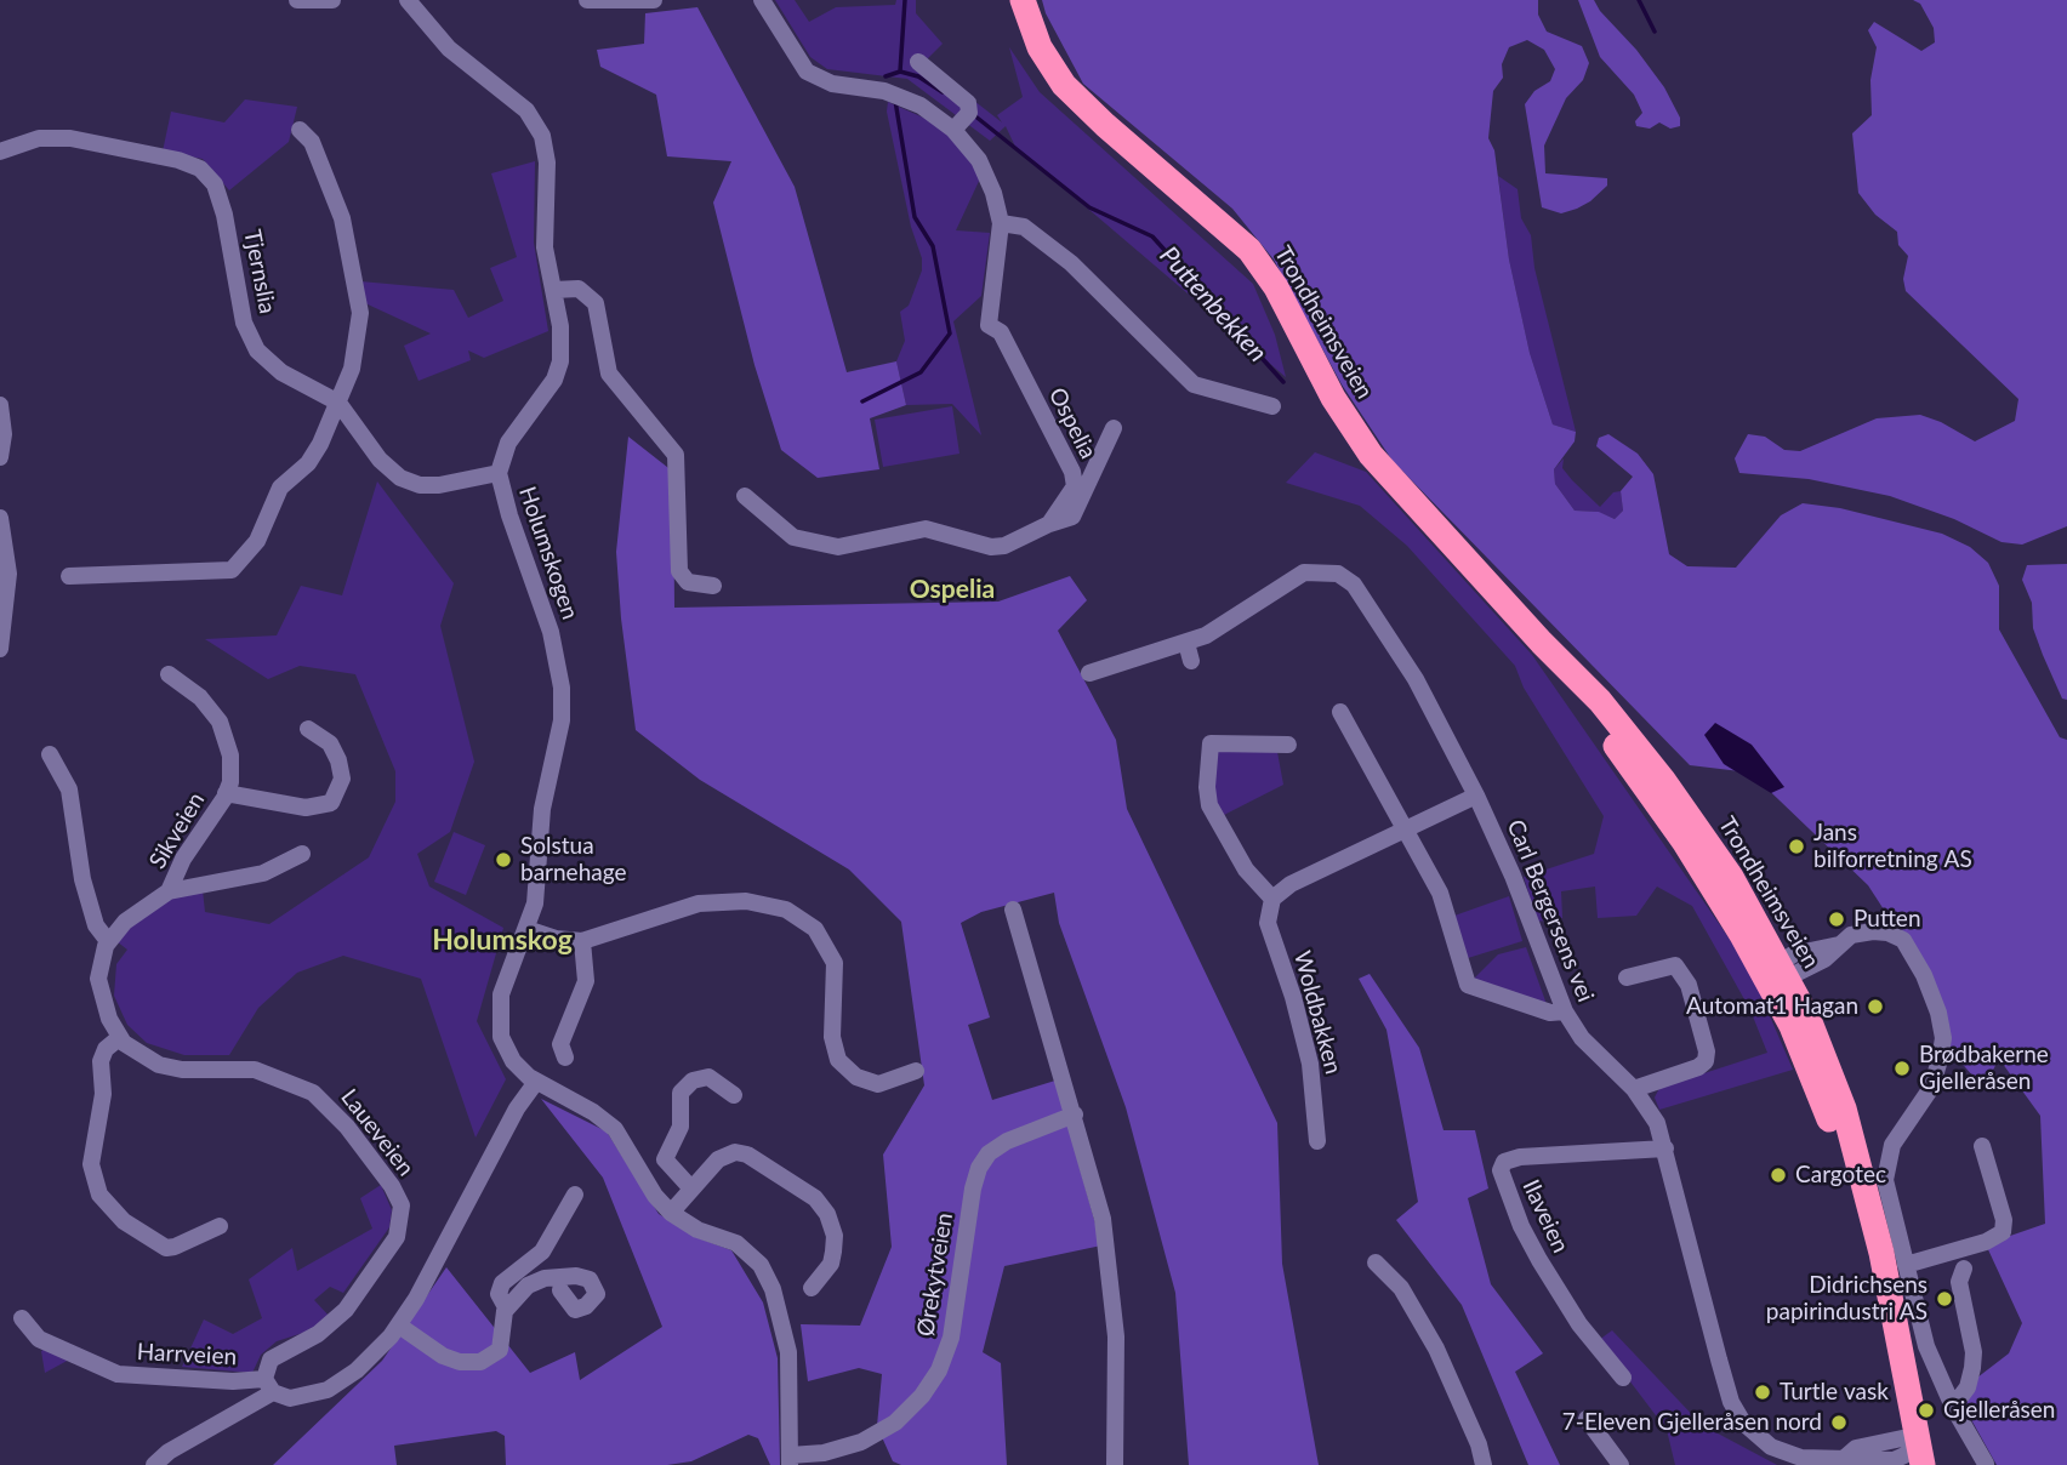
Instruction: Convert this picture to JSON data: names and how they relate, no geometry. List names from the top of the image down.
{
  "streets": {
    "highway": ["Trondheimsveien"],
    "street": [
      "Tjernslia",
      "Ospelia",
      "Holumskogen",
      "Sikveien",
      "Carl Bergersens vei",
      "Woldbakken",
      "Laueveien",
      "Ilaveien",
      "Ørekytveien",
      "Harrveien"
    ]
  },
  "crossings": [
    ["Tjernslia", "Holumskogen"],
    ["Trondheimsveien", "Carl Bergersens vei"],
    ["Carl Bergersens vei", "Ilaveien"],
    ["Laueveien", "Harrveien"]
  ],
  "districts": ["Ospelia", "Holumskog"],
  "water": ["Puttenbekken"],
  "places": [
    "Jans bilforretning AS",
    "Solstua barnehage",
    "Putten",
    "Automat1 Hagan",
    "Brødbakerne Gjelleråsen",
    "Cargotec",
    "Didrichsens papirindustri AS",
    "Turtle vask",
    "Gjelleråsen",
    "7-Eleven Gjelleråsen nord"
  ]
}
